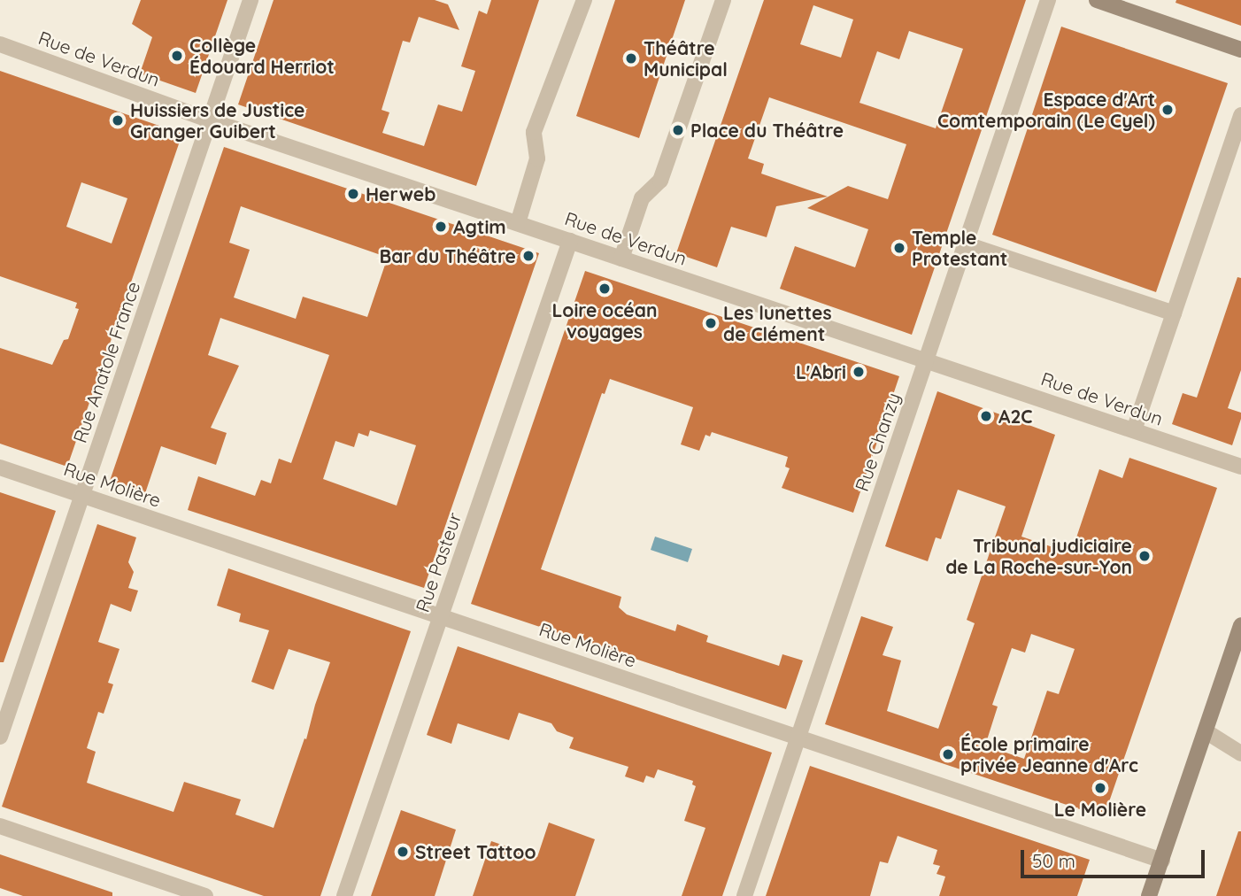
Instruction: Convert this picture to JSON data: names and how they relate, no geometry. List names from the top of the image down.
{
  "streets": {
    "street": [
      "Rue de Verdun",
      "Rue Anatole France",
      "Rue Chanzy",
      "Rue Molière",
      "Rue Pasteur"
    ]
  },
  "crossings": [
    ["Rue de Verdun", "Rue Anatole France"],
    ["Rue de Verdun", "Rue Chanzy"],
    ["Rue de Verdun", "Rue Pasteur"],
    ["Rue Anatole France", "Rue Molière"],
    ["Rue Chanzy", "Rue Molière"],
    ["Rue Molière", "Rue Pasteur"]
  ],
  "places": [
    "Collège Édouard Herriot",
    "Théâtre Municipal",
    "Espace d'Art Comtemporain (Le Cyel)",
    "Huissiers de Justice Granger Guibert",
    "Place du Théâtre",
    "Herweb",
    "Agtim",
    "Temple Protestant",
    "Bar du Théâtre",
    "Loire océan voyages",
    "Les lunettes de Clément",
    "L'Abri",
    "A2C",
    "Tribunal judiciaire de La Roche-sur-Yon",
    "École primaire privée Jeanne d'Arc",
    "Le Molière",
    "Street Tattoo"
  ],
  "scale_bar": "50 m"
}
